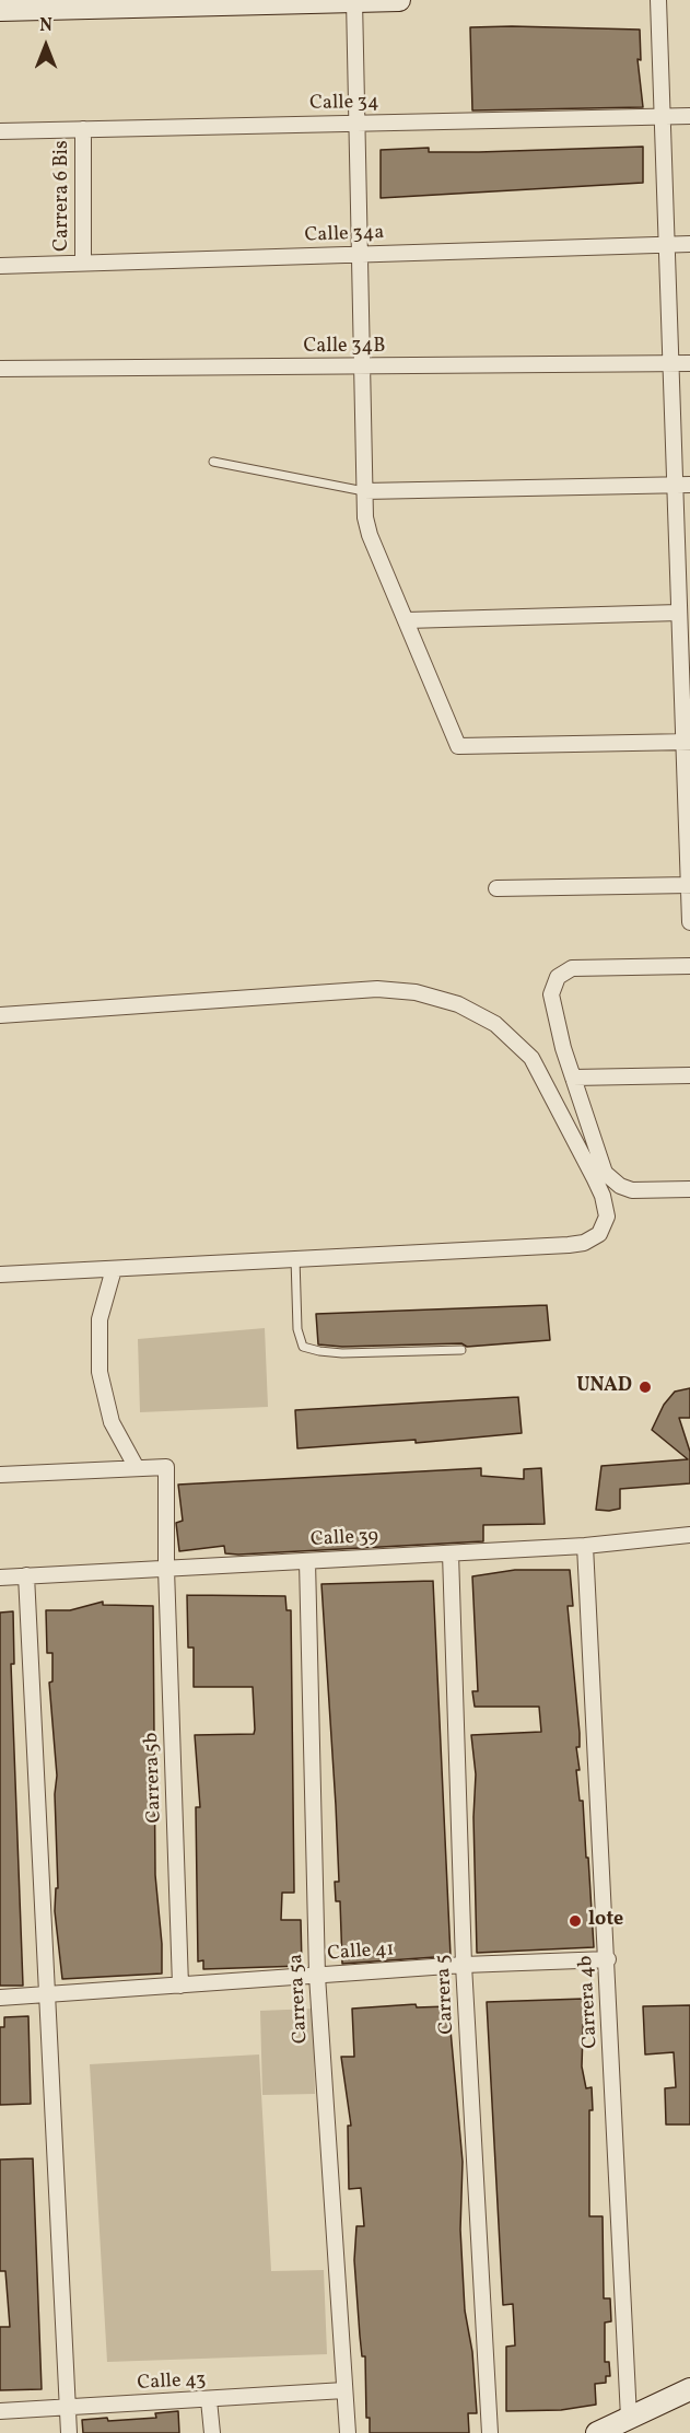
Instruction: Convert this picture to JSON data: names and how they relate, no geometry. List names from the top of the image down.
{
  "streets": {
    "street": [
      "Calle 34",
      "Carrera 6 Bis",
      "Calle 34a",
      "Calle 34B",
      "Calle 39",
      "Carrera 5b",
      "Calle 41",
      "Carrera 5",
      "Carrera 5a",
      "Carrera 4b",
      "Calle 43"
    ]
  },
  "crossings": [
    ["Calle 34", "Carrera 6 Bis"],
    ["Carrera 6 Bis", "Calle 34a"],
    ["Calle 39", "Carrera 5b"],
    ["Calle 39", "Carrera 5"],
    ["Calle 39", "Carrera 5a"],
    ["Calle 39", "Carrera 4b"],
    ["Carrera 5b", "Calle 41"],
    ["Calle 41", "Carrera 5"],
    ["Calle 41", "Carrera 5a"],
    ["Calle 41", "Carrera 4b"],
    ["Carrera 5a", "Calle 43"]
  ],
  "places": ["UNAD", "lote"],
  "north": "top"
}
